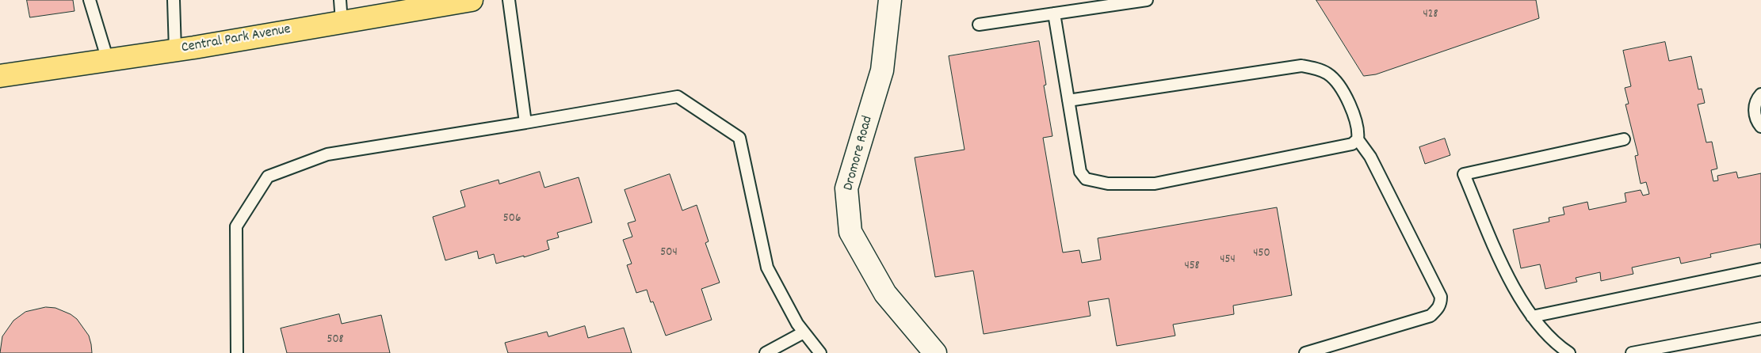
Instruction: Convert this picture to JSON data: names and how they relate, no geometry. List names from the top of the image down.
{
  "streets": {
    "main road": ["Central Park Avenue"],
    "street": ["Dromore Road"]
  },
  "house_numbers": [
    "428",
    "506",
    "504",
    "450",
    "454",
    "458",
    "508"
  ]
}
